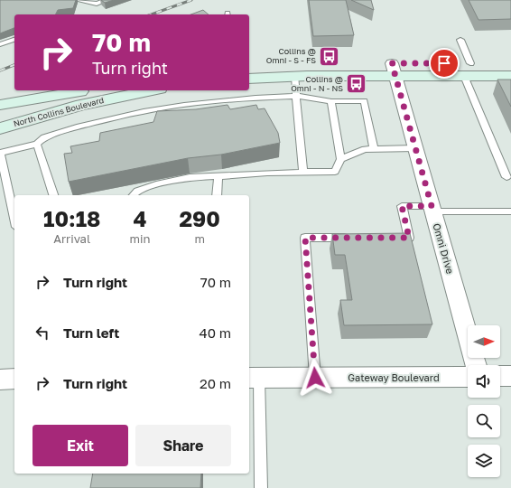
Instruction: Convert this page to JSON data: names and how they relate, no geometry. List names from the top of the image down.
{
  "streets": {
    "main road": ["North Collins Boulevard"],
    "street": ["Omni Drive", "Gateway Boulevard"]
  },
  "places": {
    "bus stop": ["Collins @ Omni - S - FS", "Collins @ Omni - N - NS"]
  },
  "north": "right",
  "page": {
    "turn": ["70 m", "Turn right"],
    "eta": [
      "10:18",
      "Arrival",
      "4",
      "min",
      "290",
      "m"
    ],
    "list": [
      {
        "name": "Turn right",
        "value": "70 m"
      },
      {
        "name": "Turn left",
        "value": "40 m"
      },
      {
        "name": "Turn right",
        "value": "20 m"
      }
    ],
    "buttons": ["Exit", "Share"]
  }
}
